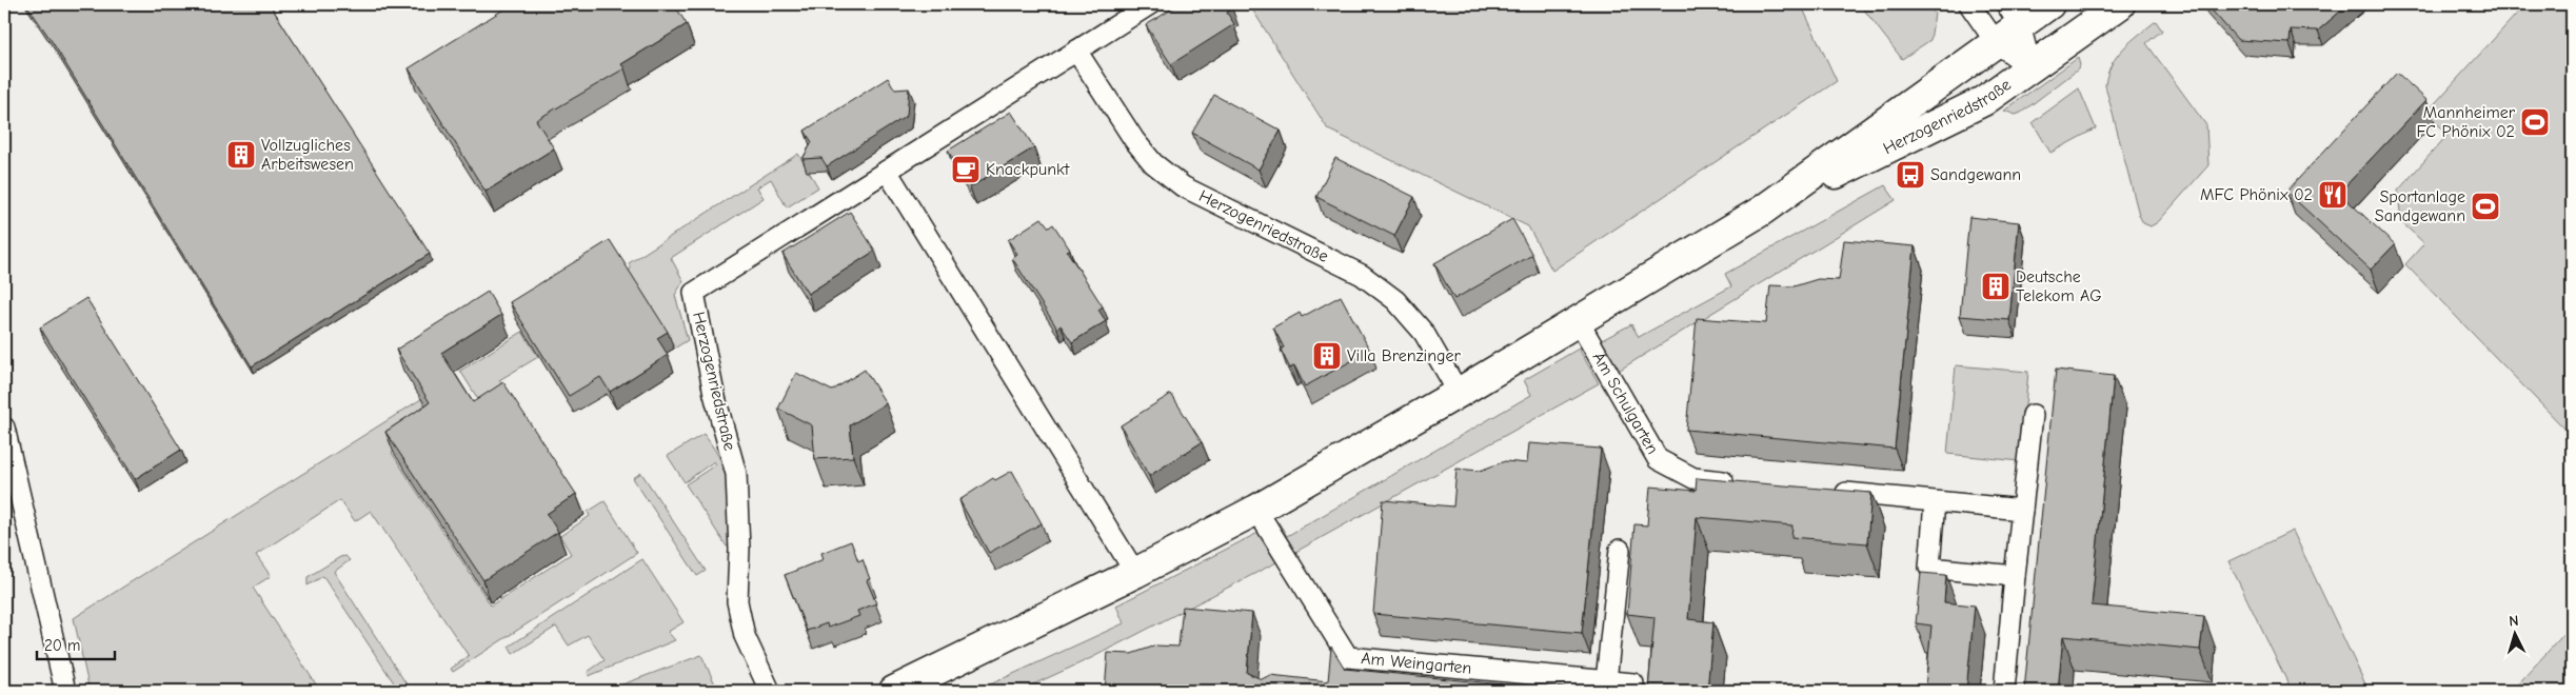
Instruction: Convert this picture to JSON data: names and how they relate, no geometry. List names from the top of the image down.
{
  "streets": {
    "street": ["Herzogenriedstraße", "Am Schulgarten", "Am Weingarten"]
  },
  "crossings": [
    ["Herzogenriedstraße", "Am Schulgarten"],
    ["Herzogenriedstraße", "Am Weingarten"]
  ],
  "places": {
    "sports": ["Mannheimer FC Phönix 02", "Sportanlage Sandgewann"],
    "building": ["Vollzugliches Arbeitswesen", "Deutsche Telekom AG", "Villa Brenzinger"],
    "cafe": ["Knackpunkt"],
    "bus stop": ["Sandgewann"],
    "restaurant": ["MFC Phönix 02"]
  },
  "scale_bar": "20 m",
  "north": "top"
}
